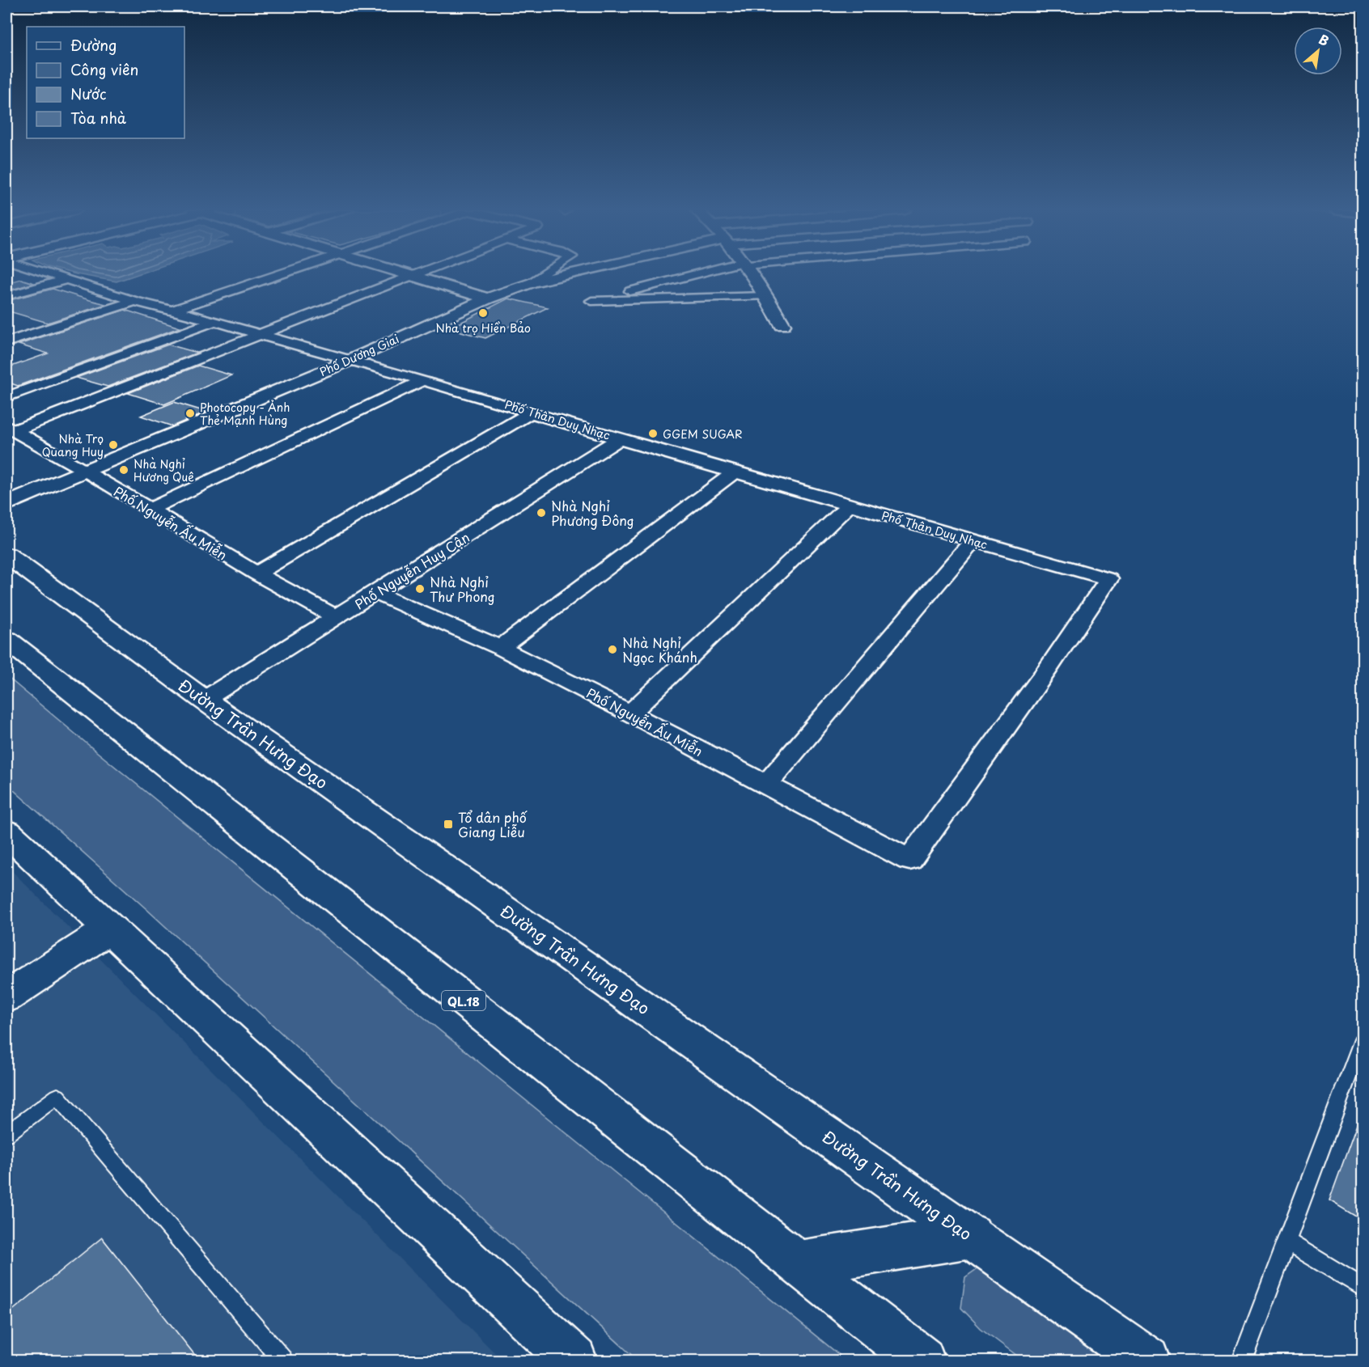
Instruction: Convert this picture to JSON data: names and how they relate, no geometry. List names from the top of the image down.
{
  "streets": {
    "main road": ["Phố Dương Giai", "Đường Trần Hưng Đạo", "QL.18"],
    "street": ["Phố Thân Duy Nhạc", "Phố Nguyễn Ấu Miễn", "Phố Nguyễn Huy Cận"]
  },
  "crossings": [
    ["Phố Dương Giai", "Phố Thân Duy Nhạc"],
    ["Phố Dương Giai", "Phố Nguyễn Ấu Miễn"],
    ["Phố Thân Duy Nhạc", "Phố Nguyễn Ấu Miễn"],
    ["Phố Thân Duy Nhạc", "Phố Nguyễn Huy Cận"],
    ["Phố Nguyễn Ấu Miễn", "Phố Nguyễn Huy Cận"],
    ["Phố Nguyễn Huy Cận", "Đường Trần Hưng Đạo"]
  ],
  "places": {
    "other": [
      "Nhà trọ Hiền Bảo",
      "Photocopy - Ảnh Thẻ Mạnh Hùng",
      "GGEM SUGAR",
      "Nhà Trọ Quang Huy",
      "Nhà Nghỉ Hương Quê",
      "Nhà Nghỉ Phương Đông",
      "Nhà Nghỉ Thư Phong",
      "Nhà Nghỉ Ngọc Khánh"
    ],
    "transit": ["Tổ dân phố Giang Liễu"]
  },
  "legend": [
    "Đường",
    "Công viên",
    "Nước",
    "Tòa nhà"
  ],
  "north": "top right"
}
